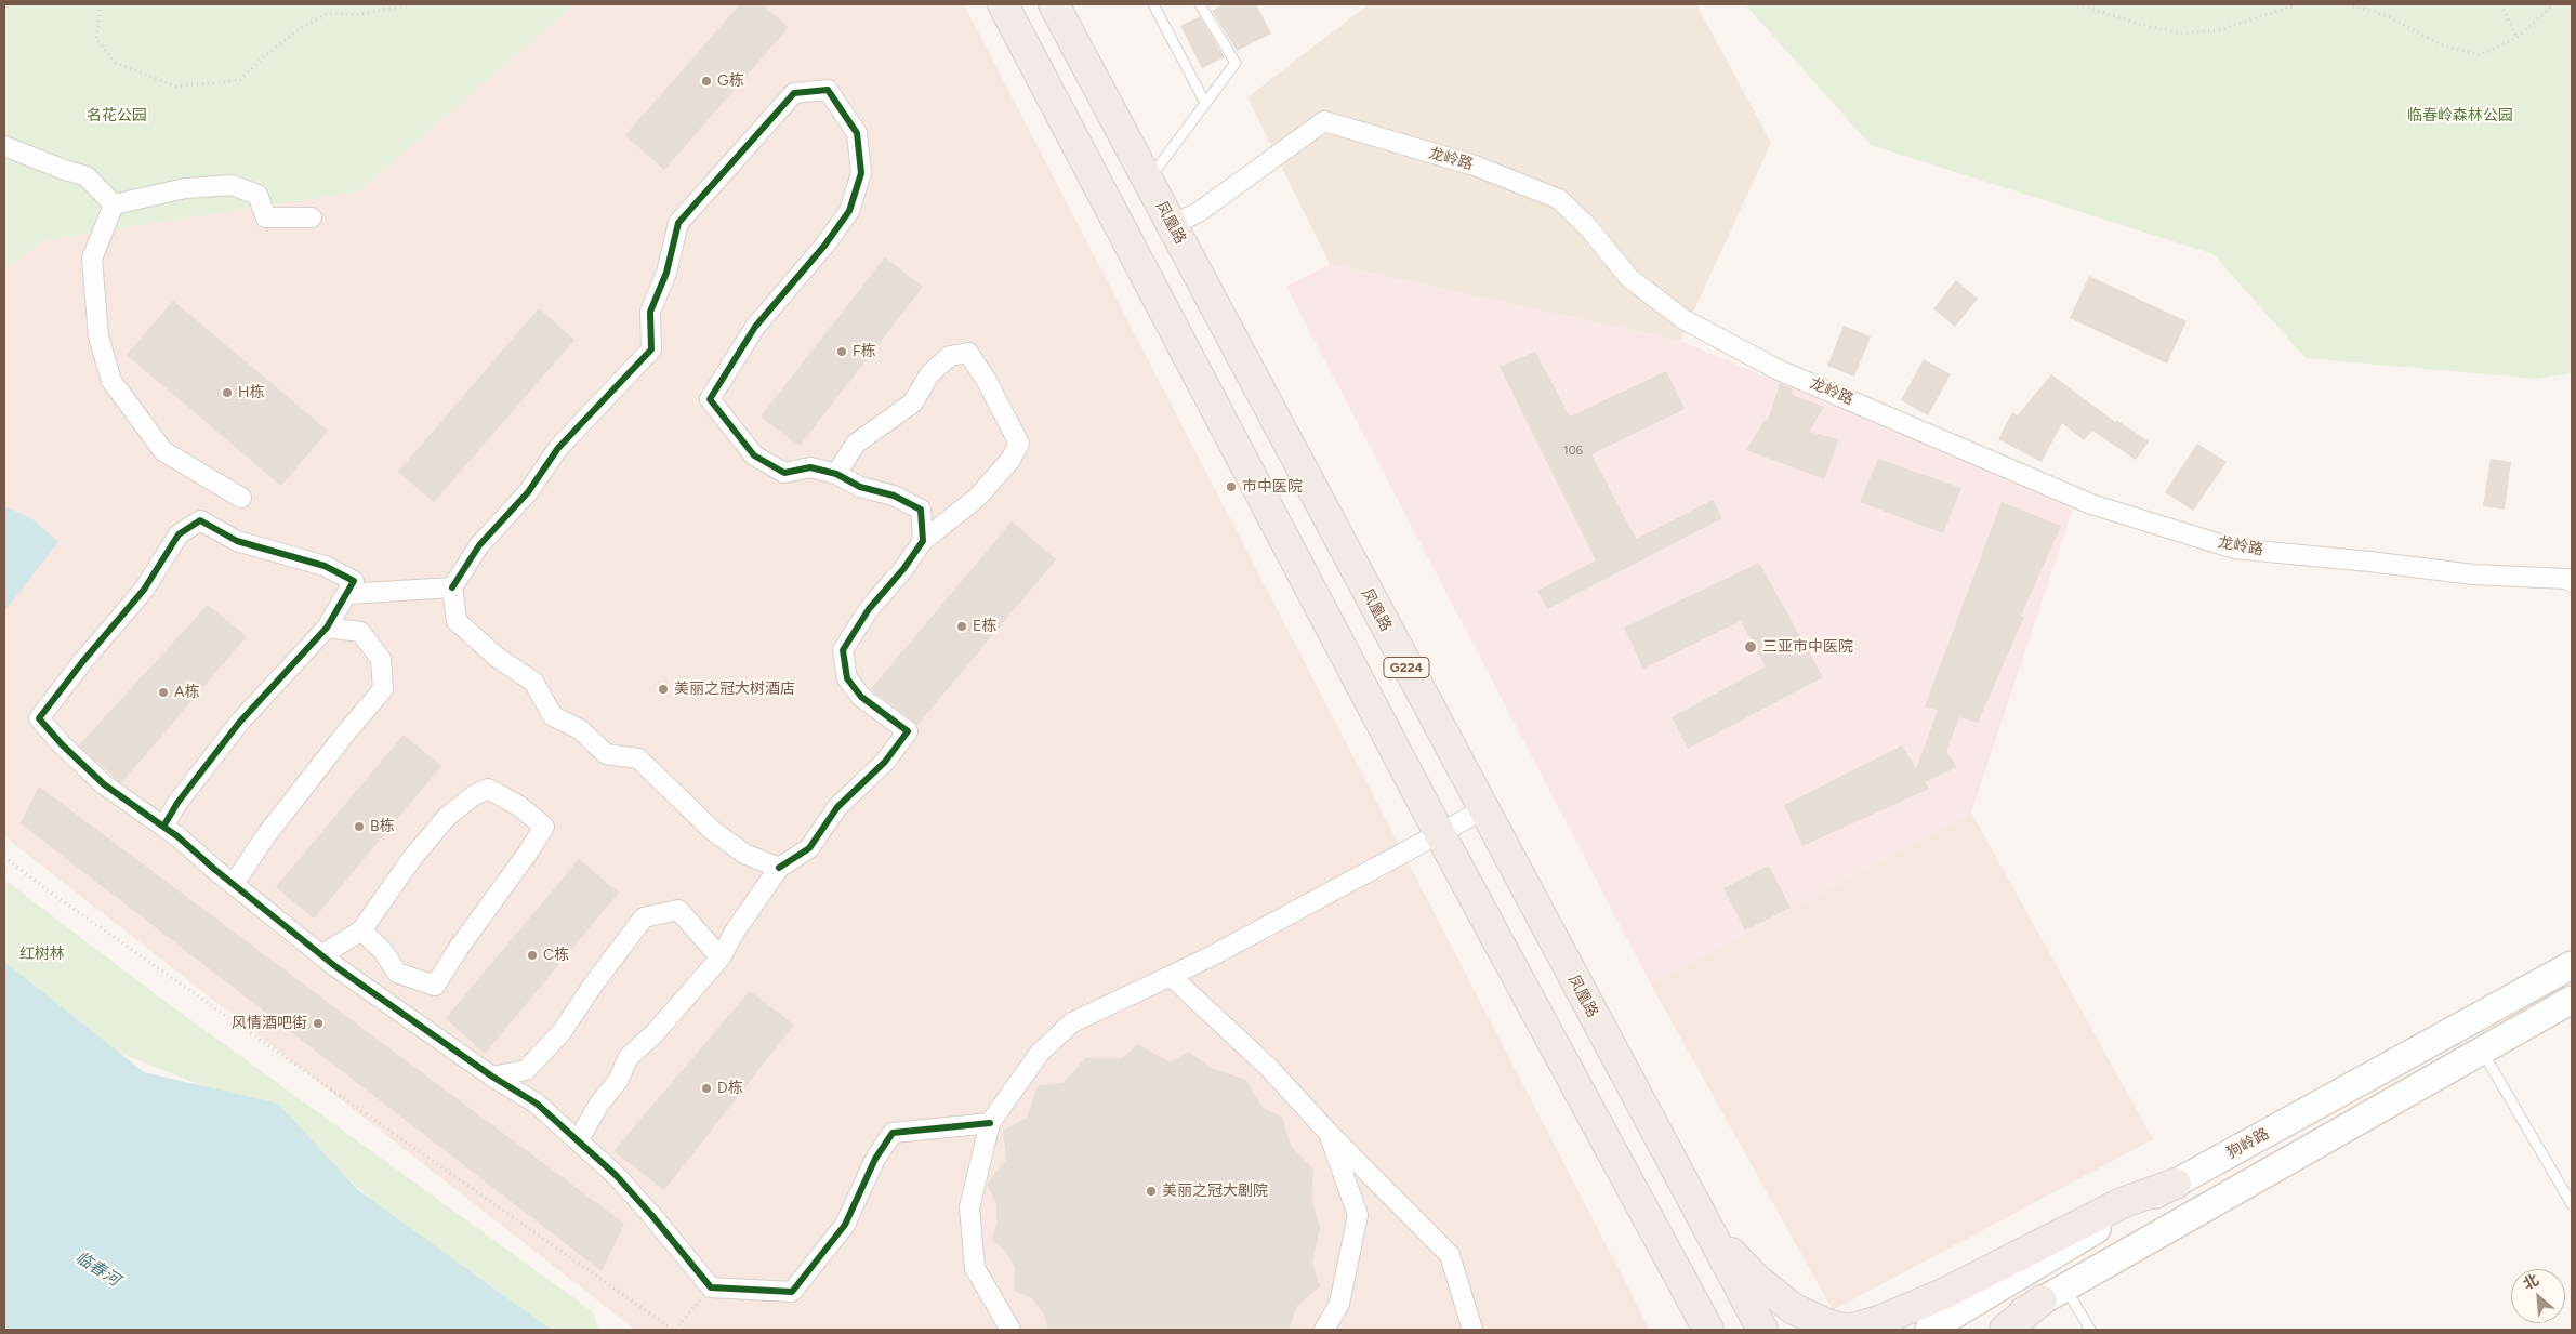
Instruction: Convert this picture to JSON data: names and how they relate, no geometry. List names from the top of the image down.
{
  "streets": {
    "highway": ["凤凰路", "G224"],
    "main road": ["狗岭路"],
    "street": ["龙岭路"]
  },
  "crossings": [
    ["龙岭路", "凤凰路"]
  ],
  "water": ["临春河"],
  "parks": ["名花公园", "临春岭森林公园", "红树林"],
  "places": [
    "G栋",
    "F栋",
    "H栋",
    "市中医院",
    "E栋",
    "三亚市中医院",
    "美丽之冠大树酒店",
    "A栋",
    "B栋",
    "C栋",
    "风情酒吧街",
    "D栋",
    "美丽之冠大剧院"
  ],
  "house_numbers": ["106"],
  "north": "top left"
}
